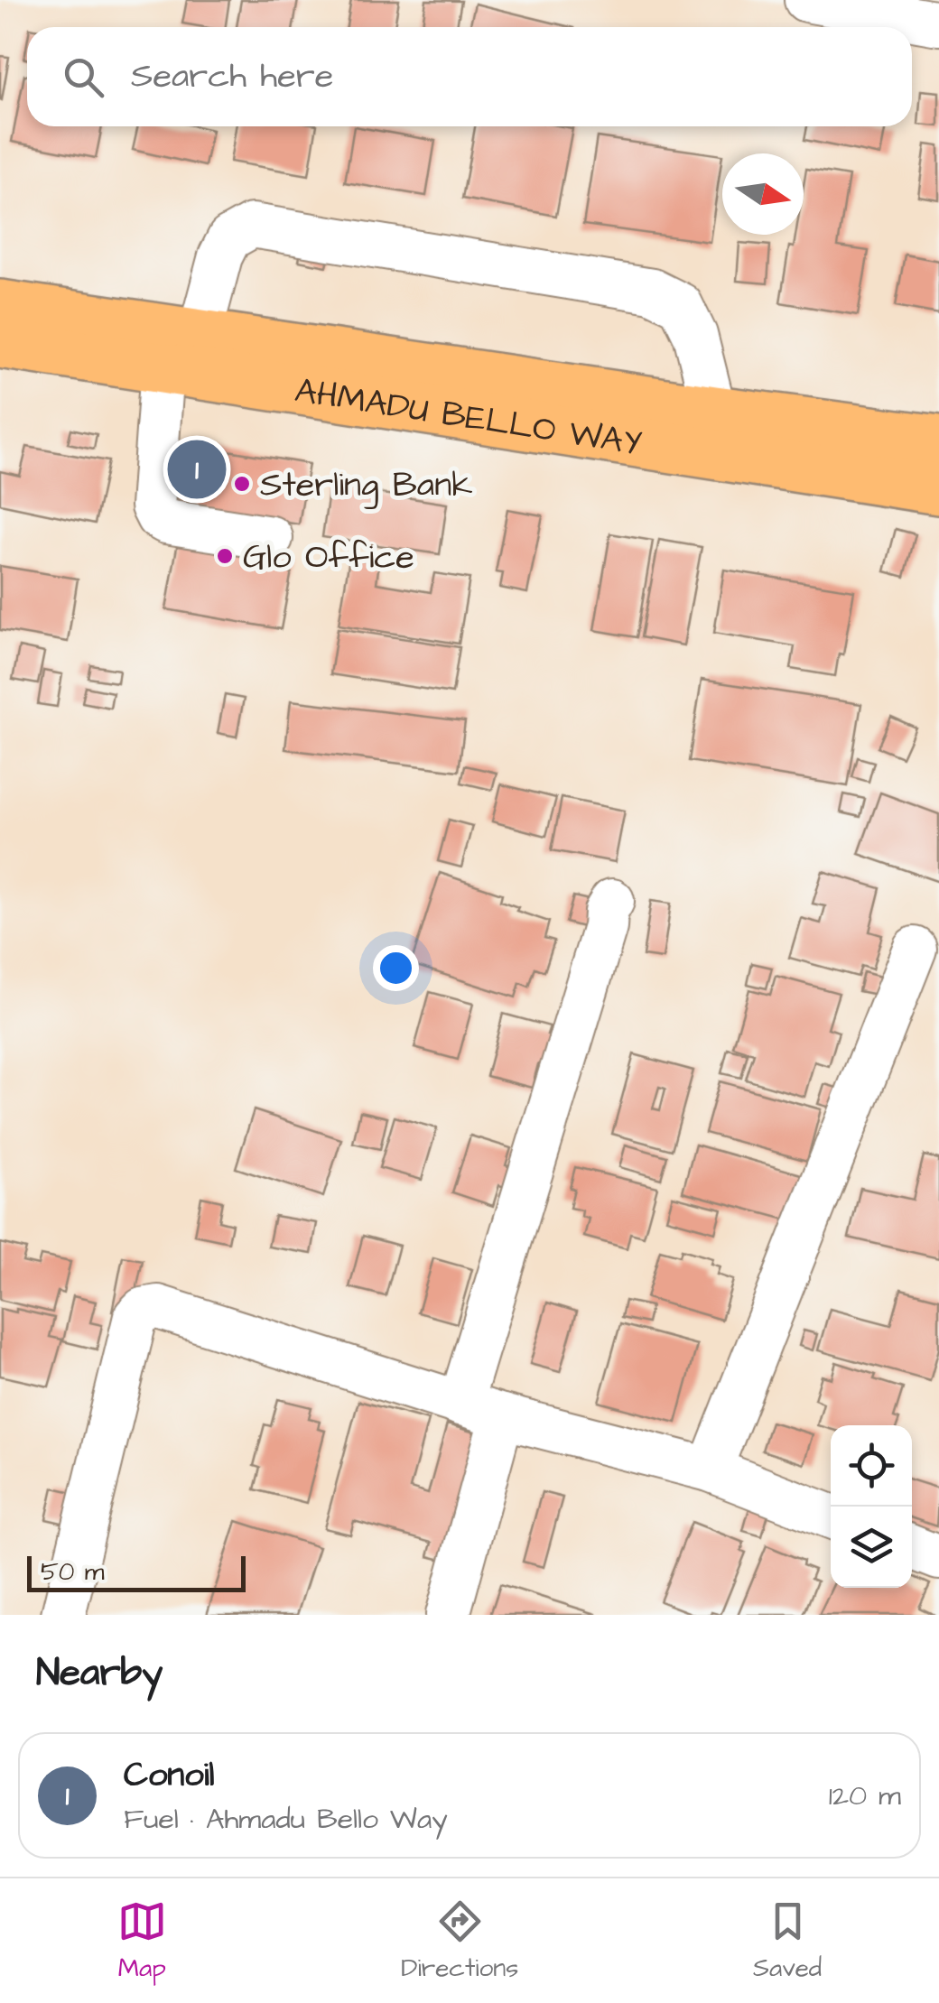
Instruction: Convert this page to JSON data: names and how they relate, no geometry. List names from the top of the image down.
{
  "streets": {
    "main road": ["AHMADU BELLO WAY"]
  },
  "places": ["Sterling Bank", "Glo Office"],
  "scale_bar": "50 m",
  "north": "right",
  "page": {
    "search": "Search here",
    "pins": "1",
    "scale": "50 m",
    "heading": "Nearby",
    "list": [
      {
        "mark": "1",
        "name": "Conoil",
        "note": "Fuel · Ahmadu Bello Way",
        "value": "120 m"
      }
    ],
    "nav": ["Map", "Directions", "Saved"]
  }
}
